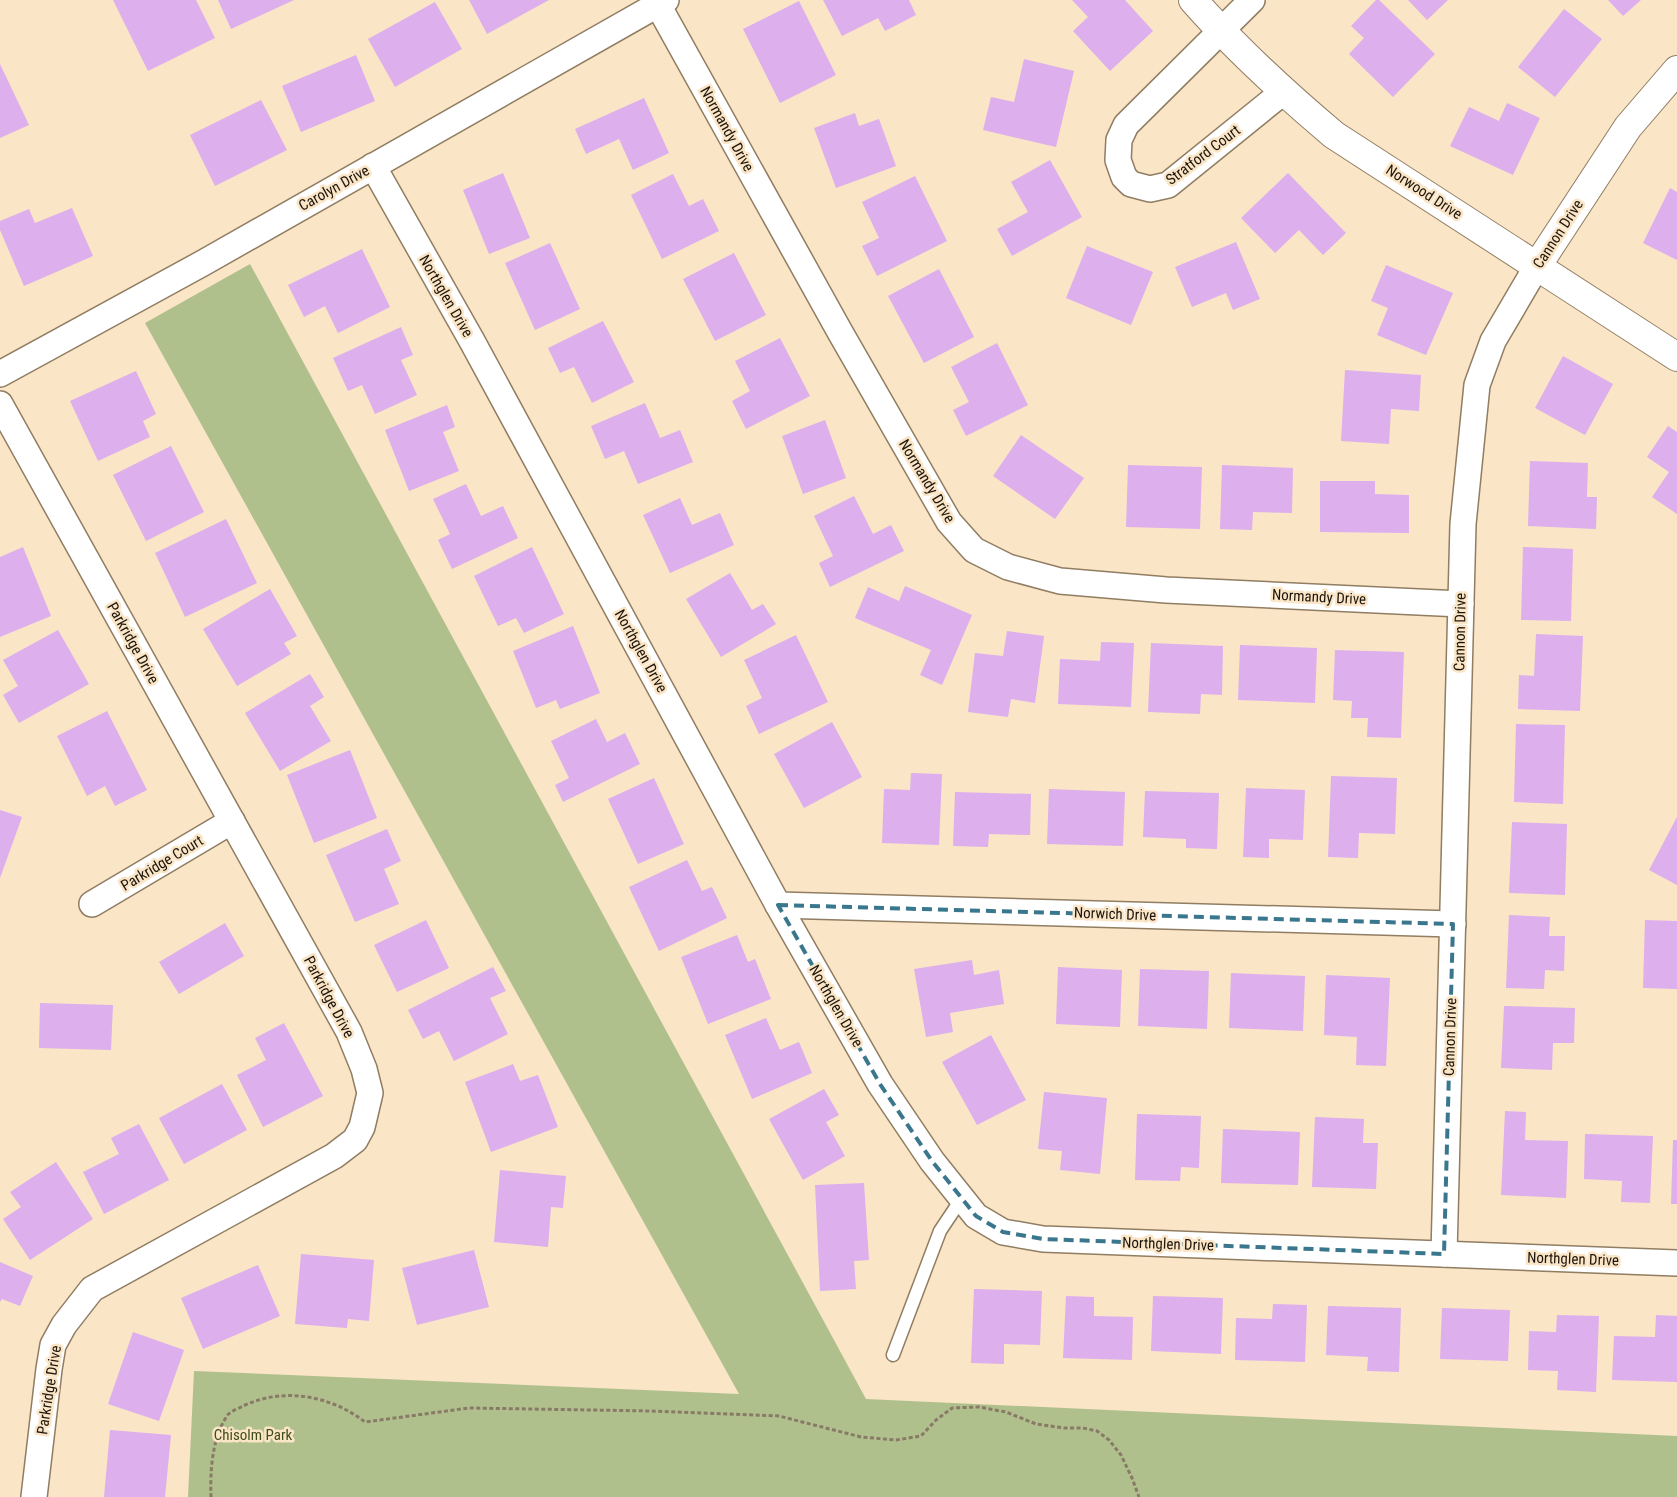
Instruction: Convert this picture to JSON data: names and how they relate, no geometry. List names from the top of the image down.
{
  "streets": {
    "main road": ["Norwood Drive", "Cannon Drive"],
    "street": [
      "Normandy Drive",
      "Stratford Court",
      "Carolyn Drive",
      "Northglen Drive",
      "Parkridge Drive",
      "Parkridge Court",
      "Norwich Drive"
    ]
  },
  "crossings": [
    ["Normandy Drive", "Carolyn Drive"],
    ["Normandy Drive", "Cannon Drive"],
    ["Stratford Court", "Norwood Drive"],
    ["Carolyn Drive", "Northglen Drive"],
    ["Norwood Drive", "Cannon Drive"],
    ["Cannon Drive", "Northglen Drive"],
    ["Cannon Drive", "Norwich Drive"],
    ["Northglen Drive", "Norwich Drive"],
    ["Parkridge Drive", "Parkridge Court"]
  ],
  "parks": ["Chisolm Park"]
}
